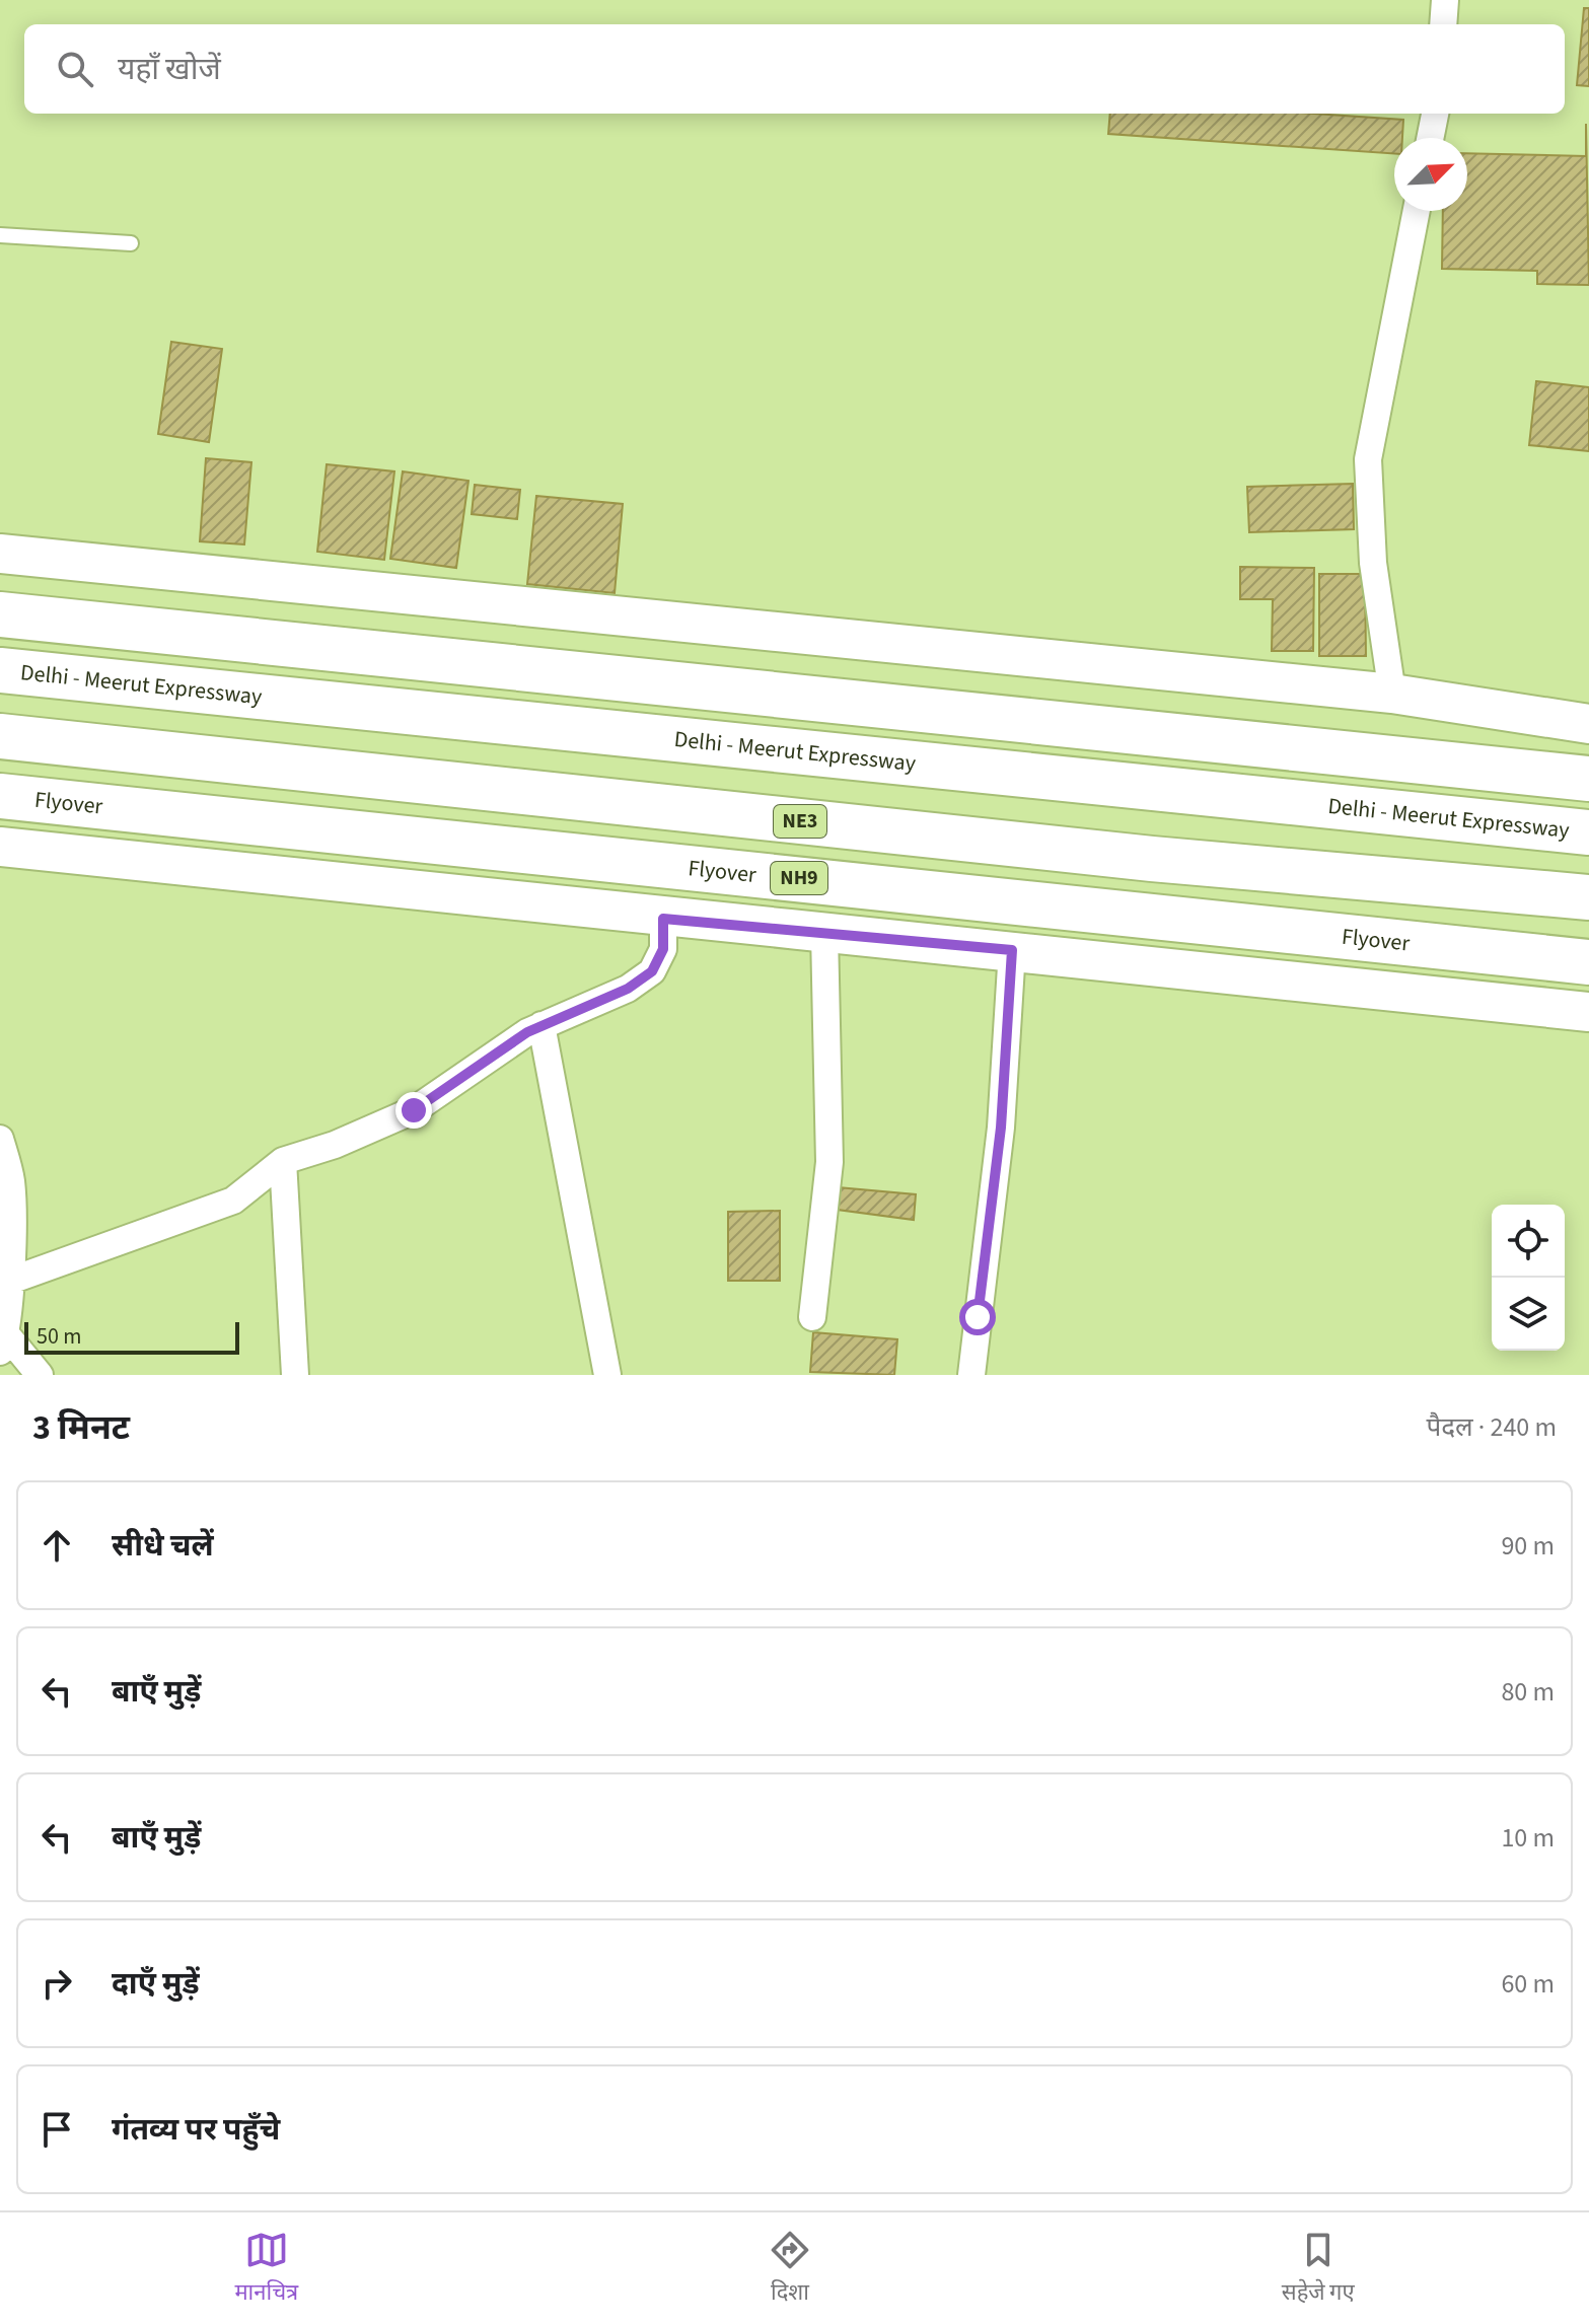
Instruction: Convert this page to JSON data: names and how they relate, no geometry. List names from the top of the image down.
{
  "streets": {
    "highway": [
      "Delhi - Meerut Expressway",
      "Flyover",
      "NE3",
      "NH9"
    ]
  },
  "scale_bar": "50 m",
  "north": "top right",
  "page": {
    "search": "यहाँ खोजें",
    "scale": "50 m",
    "heading": ["3 मिनट", "पैदल · 240 m"],
    "list": [
      ["सीधे चलें", "90 m"],
      ["बाएँ मुड़ें", "80 m"],
      ["बाएँ मुड़ें", "10 m"],
      ["दाएँ मुड़ें", "60 m"],
      "गंतव्य पर पहुँचे"
    ],
    "nav": ["मानचित्र", "दिशा", "सहेजे गए"]
  }
}
